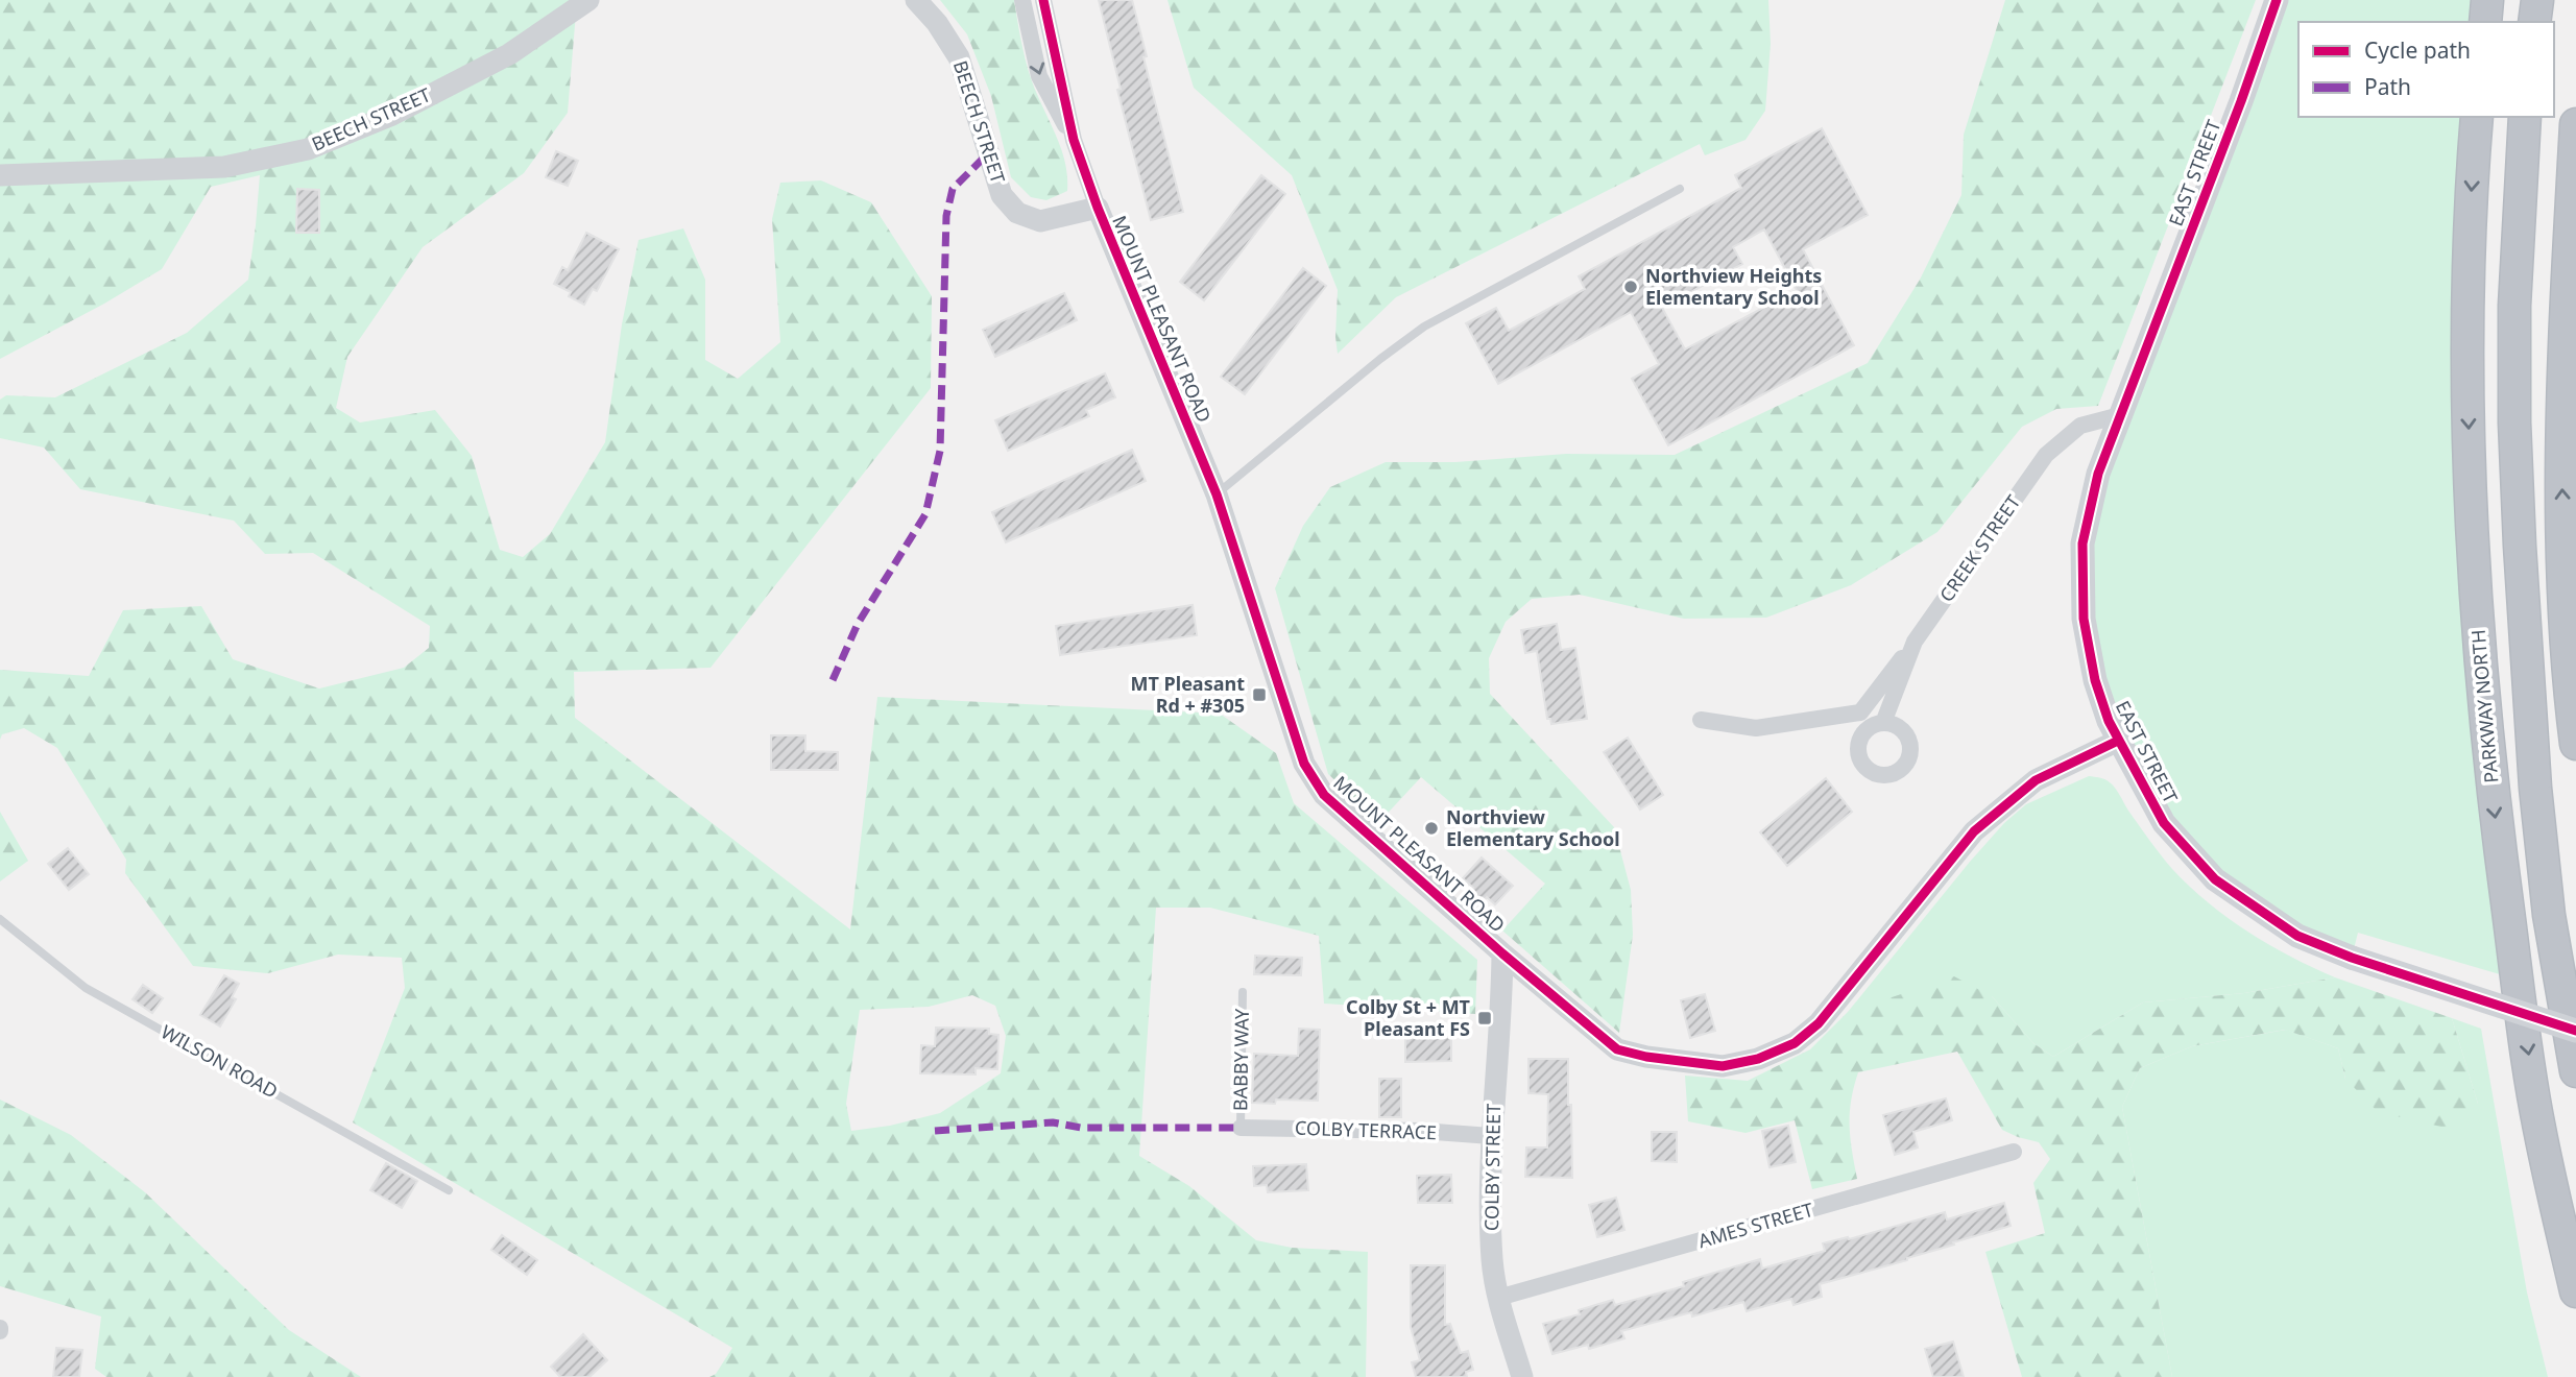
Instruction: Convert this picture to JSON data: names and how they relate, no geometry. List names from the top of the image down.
{
  "streets": {
    "highway": ["PARKWAY NORTH"],
    "main road": ["EAST STREET"],
    "street": [
      "BEECH STREET",
      "MOUNT PLEASANT ROAD",
      "CREEK STREET",
      "COLBY TERRACE",
      "COLBY STREET",
      "AMES STREET"
    ],
    "lane": ["BABBY WAY", "WILSON ROAD"]
  },
  "crossings": [
    ["BEECH STREET", "MOUNT PLEASANT ROAD"],
    ["EAST STREET", "MOUNT PLEASANT ROAD"],
    ["EAST STREET", "CREEK STREET"],
    ["MOUNT PLEASANT ROAD", "COLBY STREET"],
    ["BABBY WAY", "COLBY TERRACE"],
    ["COLBY TERRACE", "COLBY STREET"],
    ["COLBY STREET", "AMES STREET"]
  ],
  "places": {
    "other": ["Northview Heights Elementary School", "Northview Elementary School"],
    "transit": ["MT Pleasant Rd + #305", "Colby St + MT Pleasant FS"]
  },
  "legend": ["Cycle path", "Path"]
}
